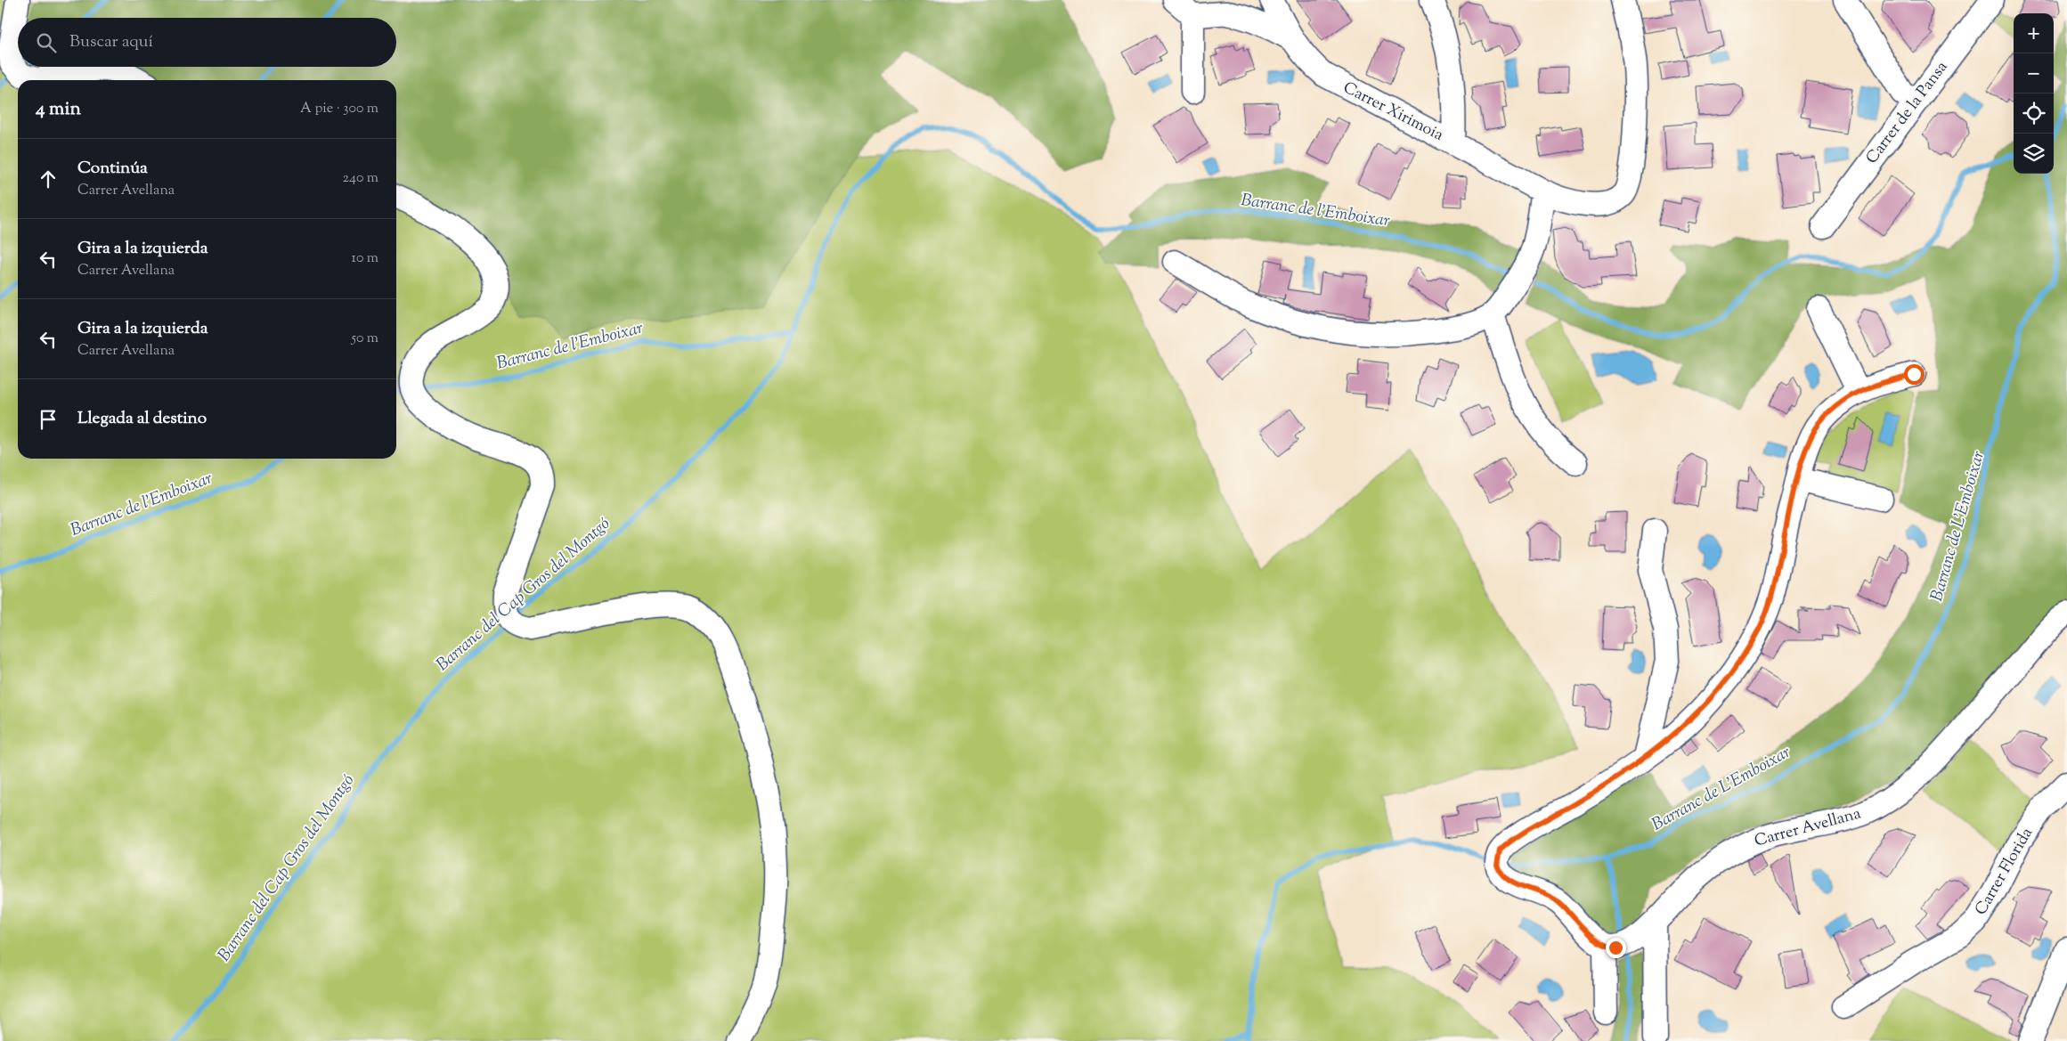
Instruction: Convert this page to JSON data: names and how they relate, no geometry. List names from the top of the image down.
{
  "streets": {
    "street": [
      "Carrer Xirimoia",
      "Carrer de la Pansa",
      "Carrer Avellana",
      "Carrer Florida"
    ]
  },
  "water": ["Barranc de l'Emboixar", "Barranc de L'Emboixar", "Barranc del Cap Gros del Montgó"],
  "page": {
    "map_buttons": ["+", "−"],
    "search": "Buscar aquí",
    "heading": ["4 min", "A pie · 300 m"],
    "list": [
      ["Continúa", "Carrer Avellana", "240 m"],
      ["Gira a la izquierda", "Carrer Avellana", "10 m"],
      ["Gira a la izquierda", "Carrer Avellana", "50 m"],
      "Llegada al destino"
    ]
  }
}
